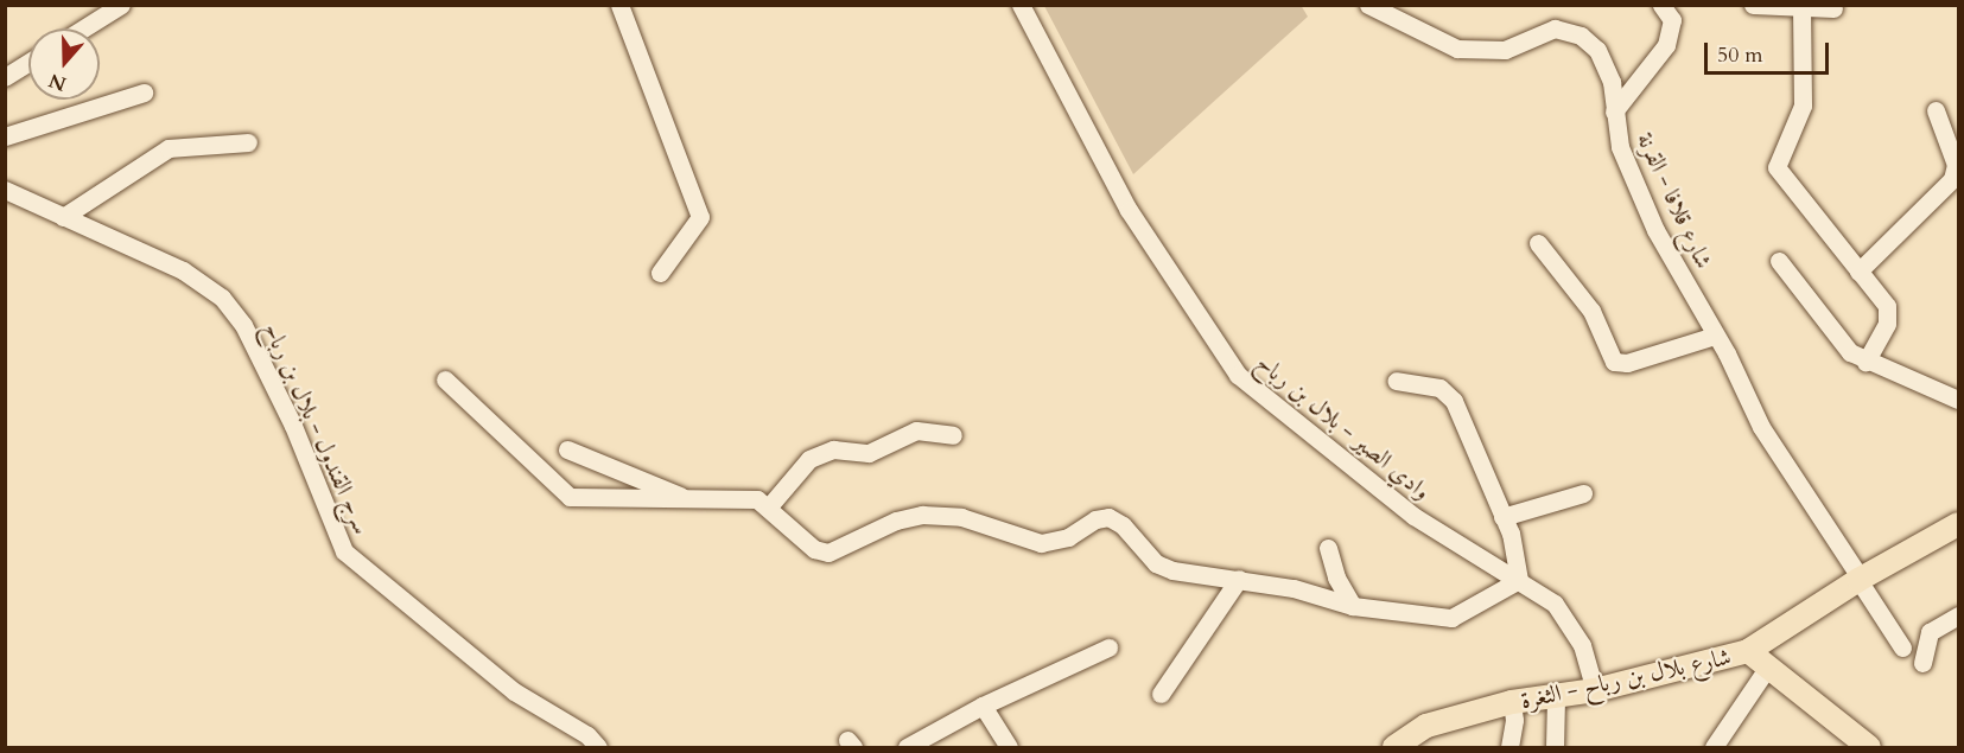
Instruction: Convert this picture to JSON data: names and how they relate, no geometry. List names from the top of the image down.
{
  "streets": {
    "main road": ["شارع بلال بن رباح - الثغرة"],
    "street": ["شارع قلافا - القرنة", "وادي الصير - بلال بن رباح", "سرج القندول - بلال بن رباح"]
  },
  "crossings": [
    ["شارع قلافا - القرنة", "شارع بلال بن رباح - الثغرة"],
    ["وادي الصير - بلال بن رباح", "شارع بلال بن رباح - الثغرة"]
  ],
  "scale_bar": "50 m",
  "north": "bottom"
}
